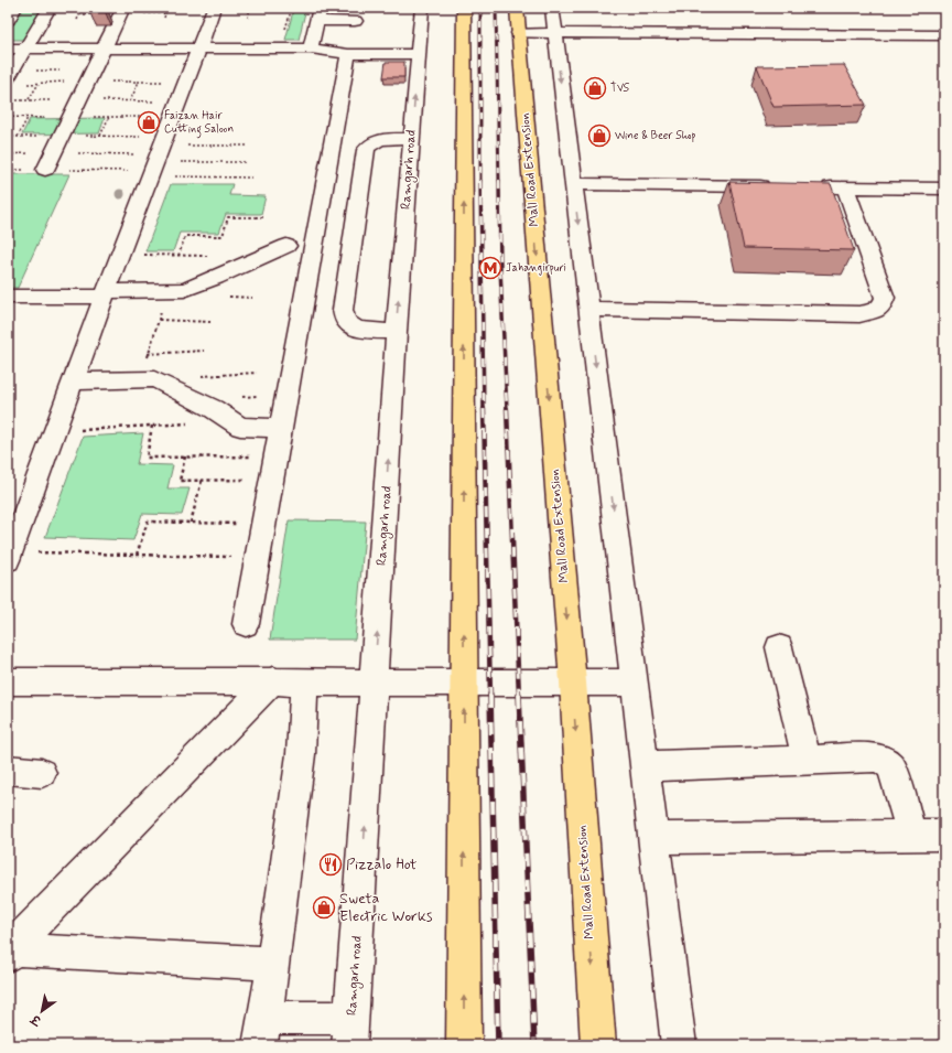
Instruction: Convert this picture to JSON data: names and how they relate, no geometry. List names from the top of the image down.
{
  "streets": {
    "main road": ["Mall Road Extension"],
    "street": ["Ramgarh road"]
  },
  "places": {
    "shop": [
      "TVS",
      "Faizan Hair Cutting Saloon",
      "Wine & Beer Shop",
      "Sweta Electric Works"
    ],
    "metro station": ["Jahangirpuri"],
    "restaurant": ["Pizzalo Hot"]
  },
  "north": "bottom left"
}
